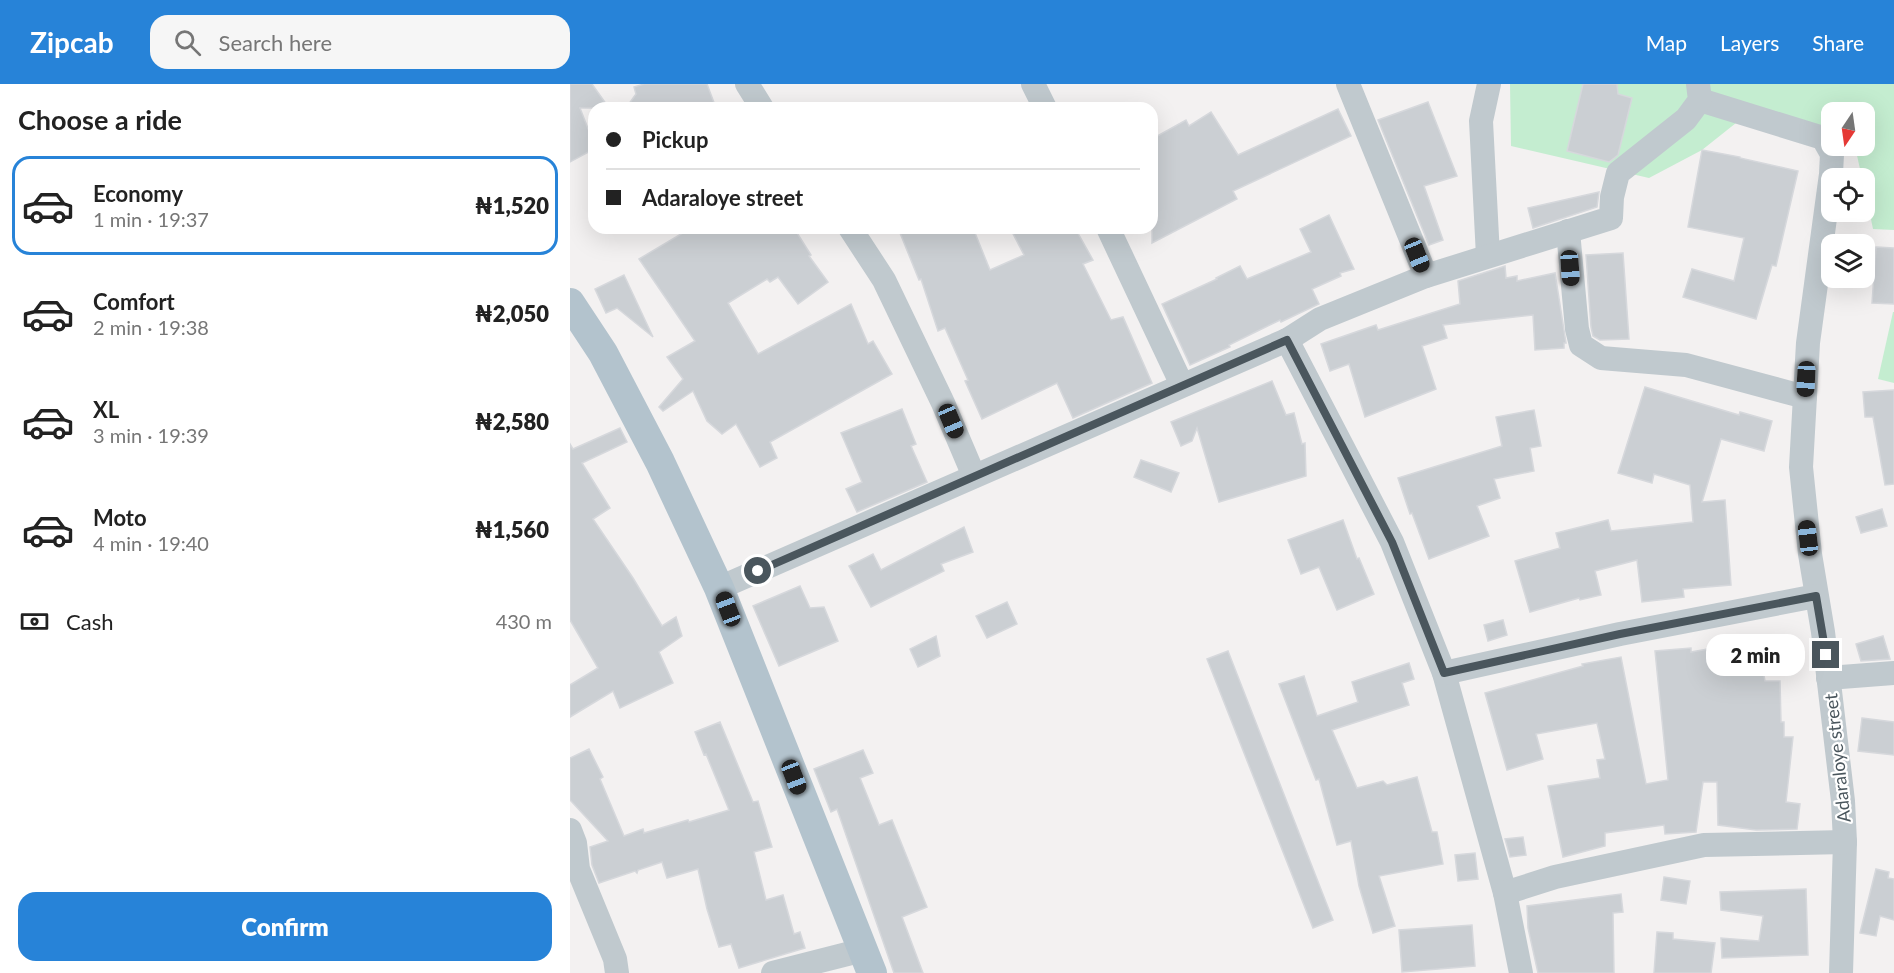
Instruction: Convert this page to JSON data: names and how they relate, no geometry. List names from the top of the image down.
{
  "streets": {
    "street": ["Adaraloye street"]
  },
  "north": "bottom",
  "page": {
    "header": "Zipcab",
    "search": "Search here",
    "nav": ["Map", "Layers", "Share"],
    "heading": "Choose a ride",
    "banner": ["Pickup", "Adaraloye street"],
    "list": [
      {
        "name": "Economy",
        "note": "1 min · 19:37",
        "value": "₦1,520"
      },
      {
        "name": "Comfort",
        "note": "2 min · 19:38",
        "value": "₦2,050"
      },
      {
        "name": "XL",
        "note": "3 min · 19:39",
        "value": "₦2,580"
      },
      {
        "name": "Moto",
        "note": "4 min · 19:40",
        "value": "₦1,560"
      }
    ],
    "pay": ["Cash", "430 m"],
    "bubble": "2 min",
    "buttons": "Confirm"
  }
}
